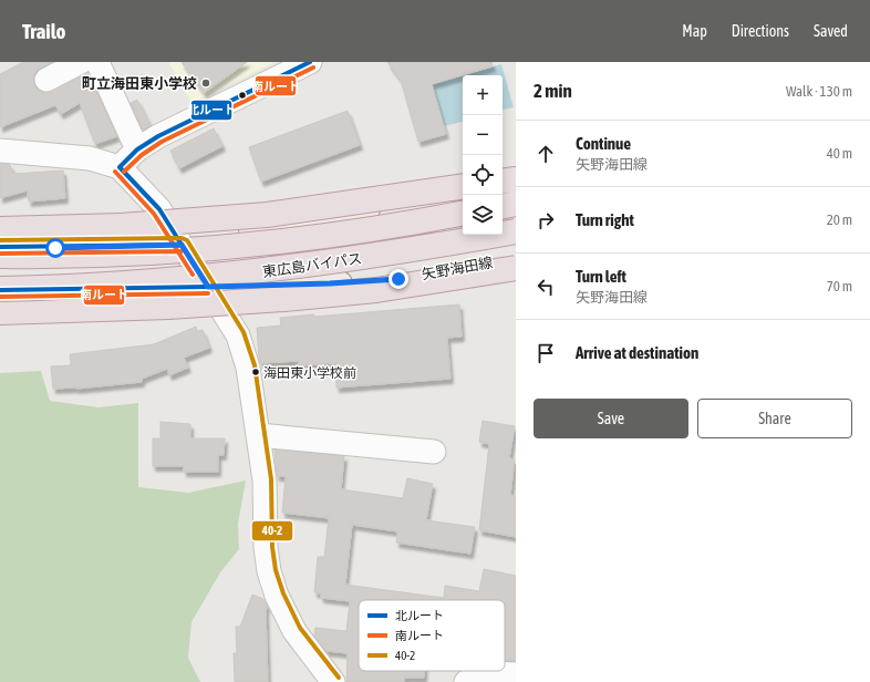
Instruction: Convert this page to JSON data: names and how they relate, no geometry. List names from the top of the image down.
{
  "streets": {
    "highway": ["東広島バイパス"],
    "main road": ["矢野海田線"]
  },
  "crossings": [
    ["東広島バイパス", "矢野海田線"]
  ],
  "places": ["町立海田東小学校", "海田東小学校前"],
  "lines": ["transit line 北ルート", "transit line 南ルート", "transit line 40-2"],
  "legend": ["北ルート", "南ルート", "40-2"],
  "page": {
    "header": "Trailo",
    "nav": ["Map", "Directions", "Saved"],
    "heading": ["2 min", "Walk · 130 m"],
    "map_buttons": ["+", "−"],
    "list": [
      ["Continue", "矢野海田線", "40 m"],
      ["Turn right", "20 m"],
      ["Turn left", "矢野海田線", "70 m"],
      "Arrive at destination"
    ],
    "buttons": ["Save", "Share"]
  }
}
